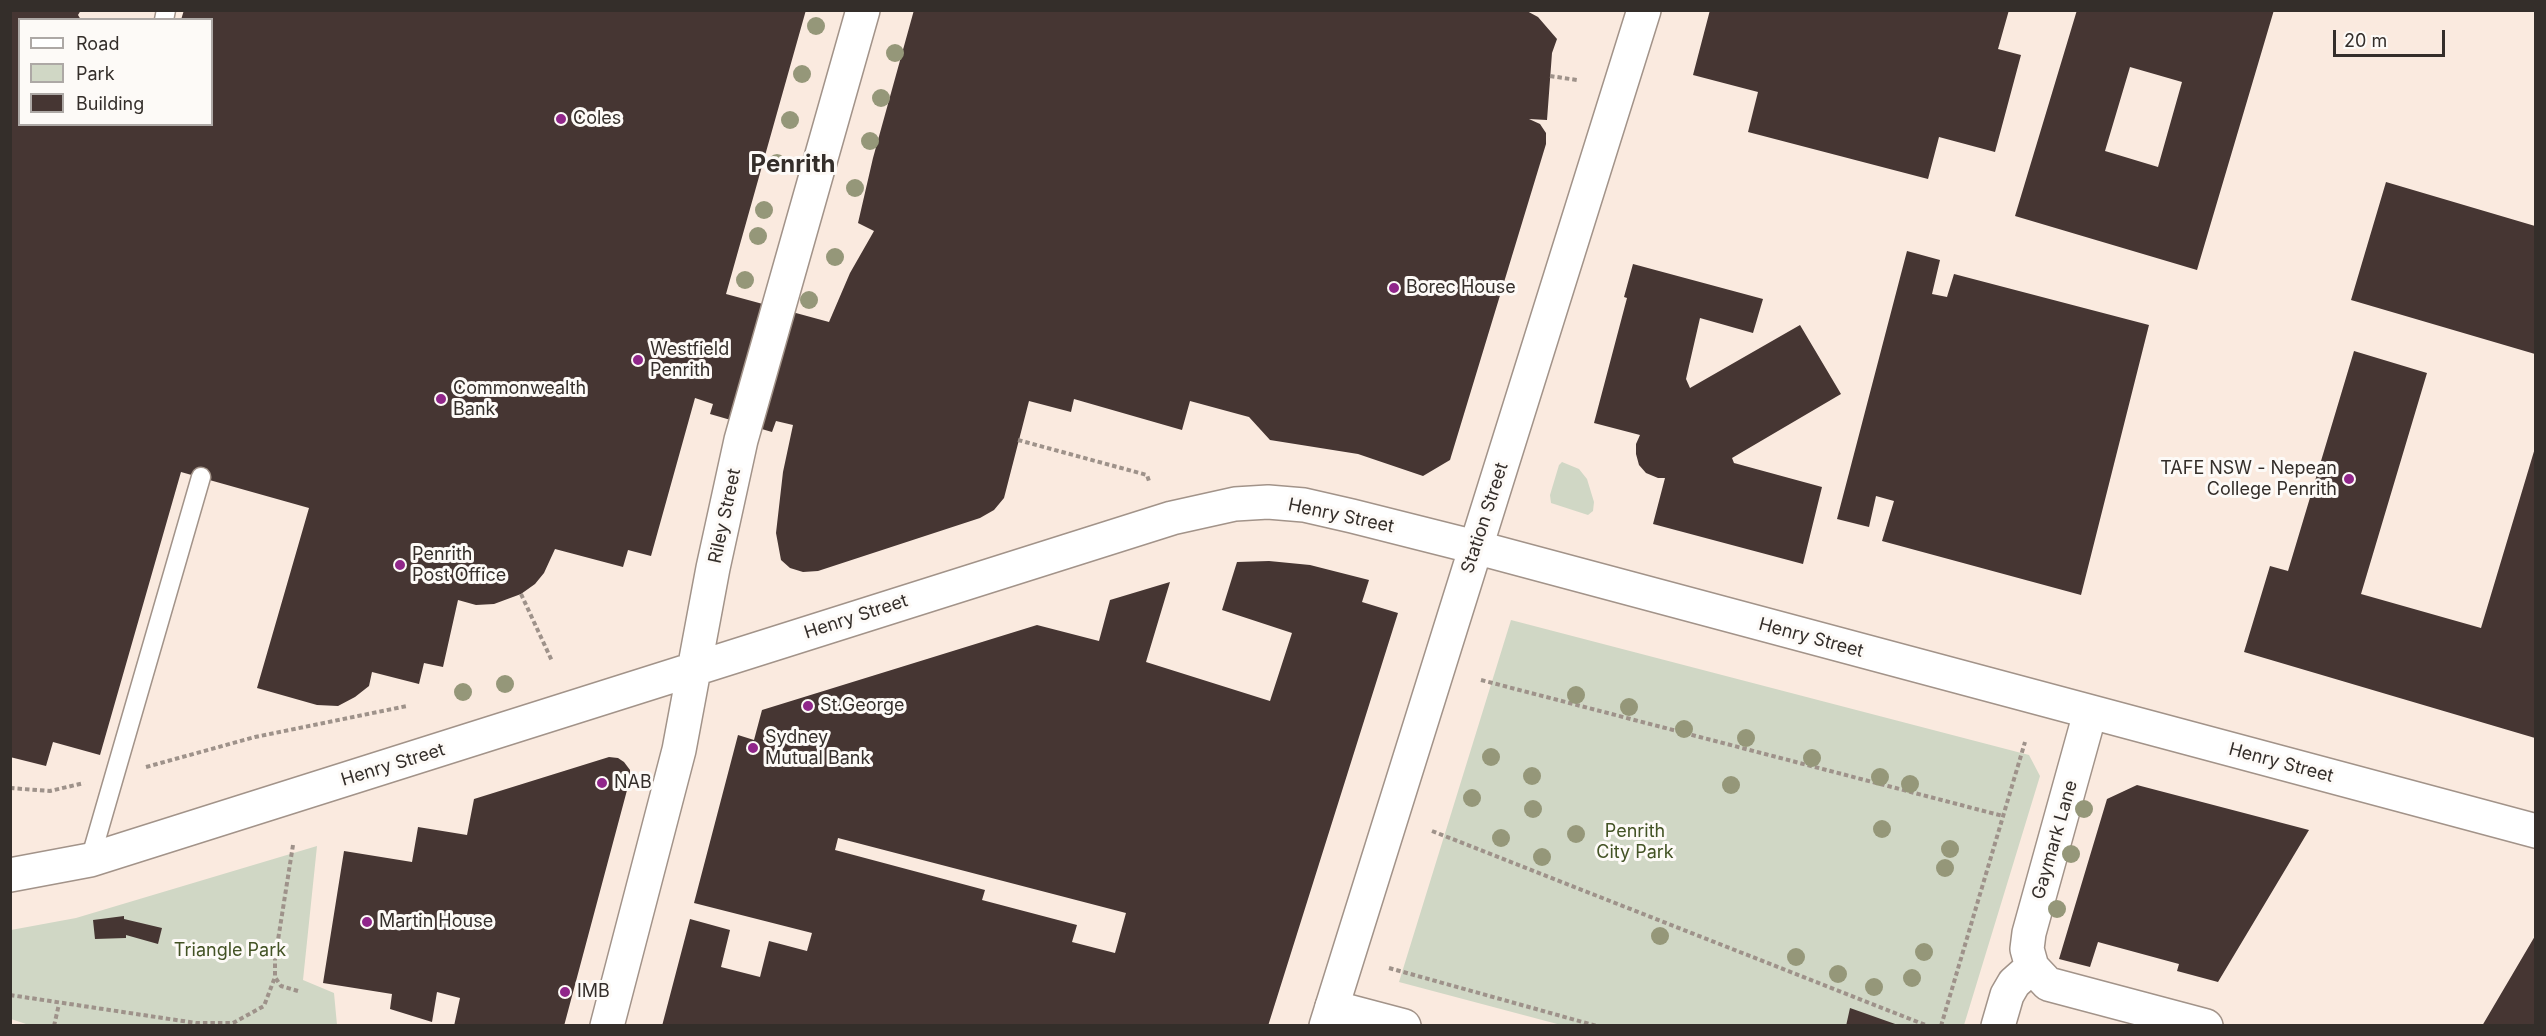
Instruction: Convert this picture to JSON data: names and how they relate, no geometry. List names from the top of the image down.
{
  "streets": {
    "street": [
      "Riley Street",
      "Henry Street",
      "Station Street",
      "Gaymark Lane"
    ]
  },
  "crossings": [
    ["Riley Street", "Henry Street"],
    ["Henry Street", "Station Street"],
    ["Henry Street", "Gaymark Lane"]
  ],
  "districts": ["Penrith"],
  "parks": ["Penrith City Park", "Triangle Park"],
  "places": [
    "Coles",
    "Borec House",
    "Westfield Penrith",
    "Commonwealth Bank",
    "TAFE NSW - Nepean College Penrith",
    "Penrith Post Office",
    "St.George",
    "Sydney Mutual Bank",
    "NAB",
    "Martin House",
    "IMB"
  ],
  "legend": ["Road", "Park", "Building"],
  "scale_bar": "20 m"
}
